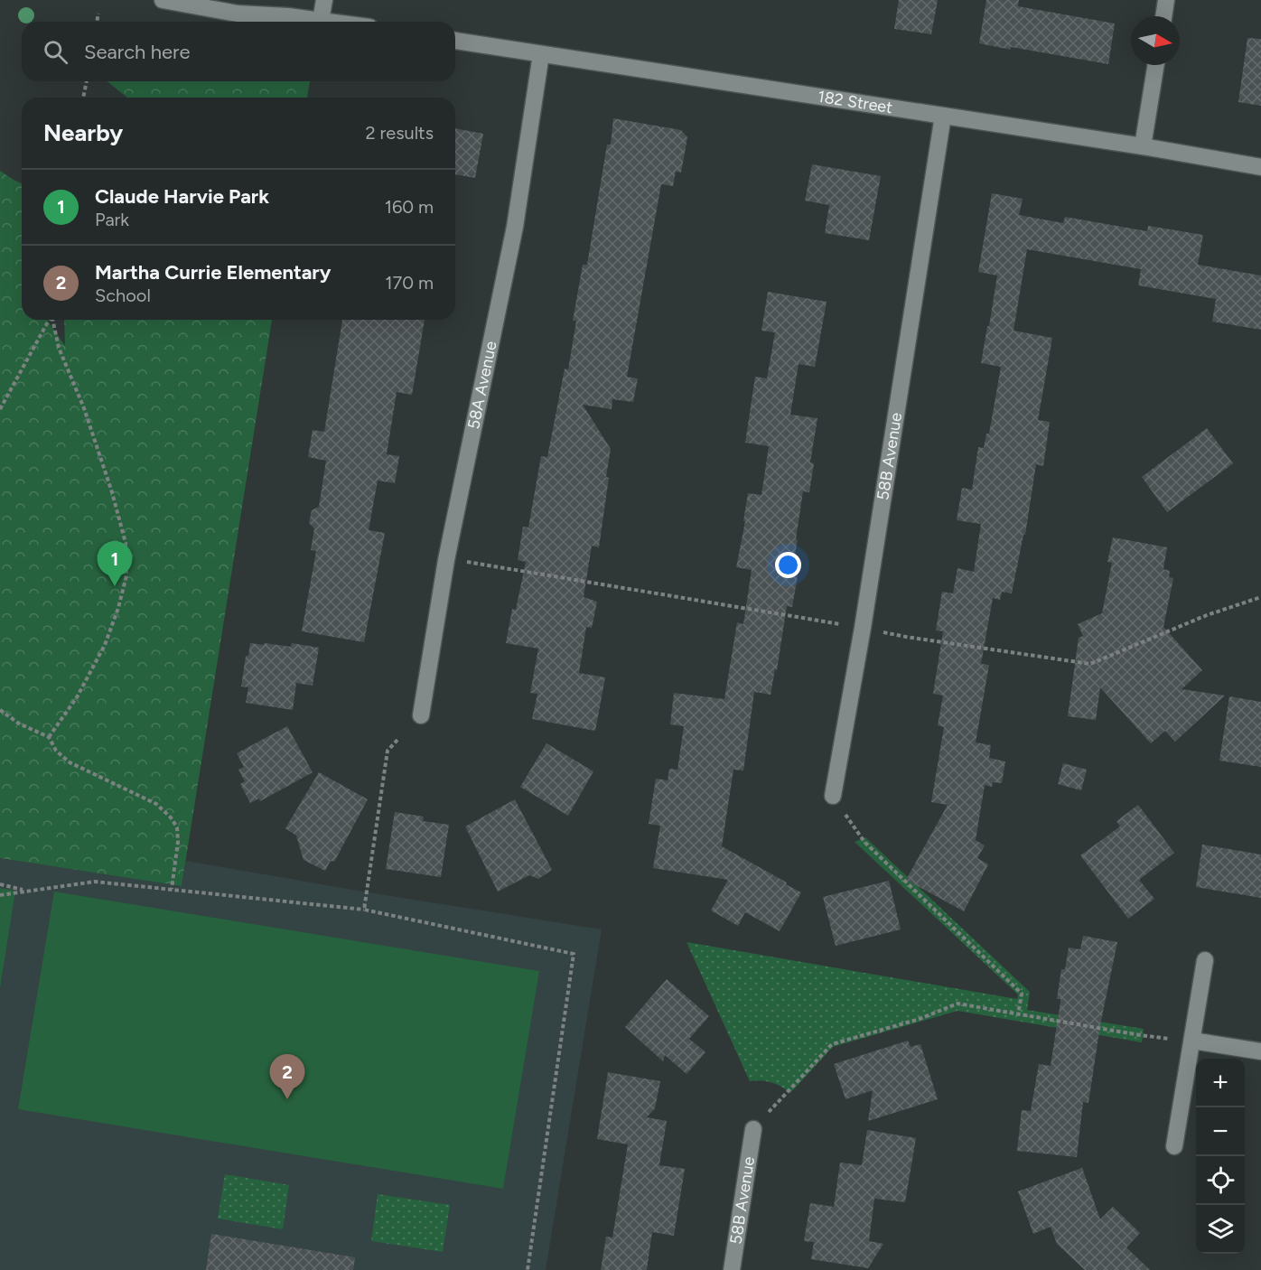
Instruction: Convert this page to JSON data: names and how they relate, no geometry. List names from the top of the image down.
{
  "streets": {
    "street": ["182 Street", "58A Avenue", "58B Avenue"]
  },
  "crossings": [
    ["182 Street", "58A Avenue"],
    ["182 Street", "58B Avenue"]
  ],
  "north": "right",
  "page": {
    "search": "Search here",
    "heading": ["Nearby", "2 results"],
    "list": [
      {
        "mark": "1",
        "name": "Claude Harvie Park",
        "note": "Park",
        "value": "160 m"
      },
      {
        "mark": "2",
        "name": "Martha Currie Elementary",
        "note": "School",
        "value": "170 m"
      }
    ],
    "pins": ["1", "2"],
    "map_buttons": ["+", "−"]
  }
}
